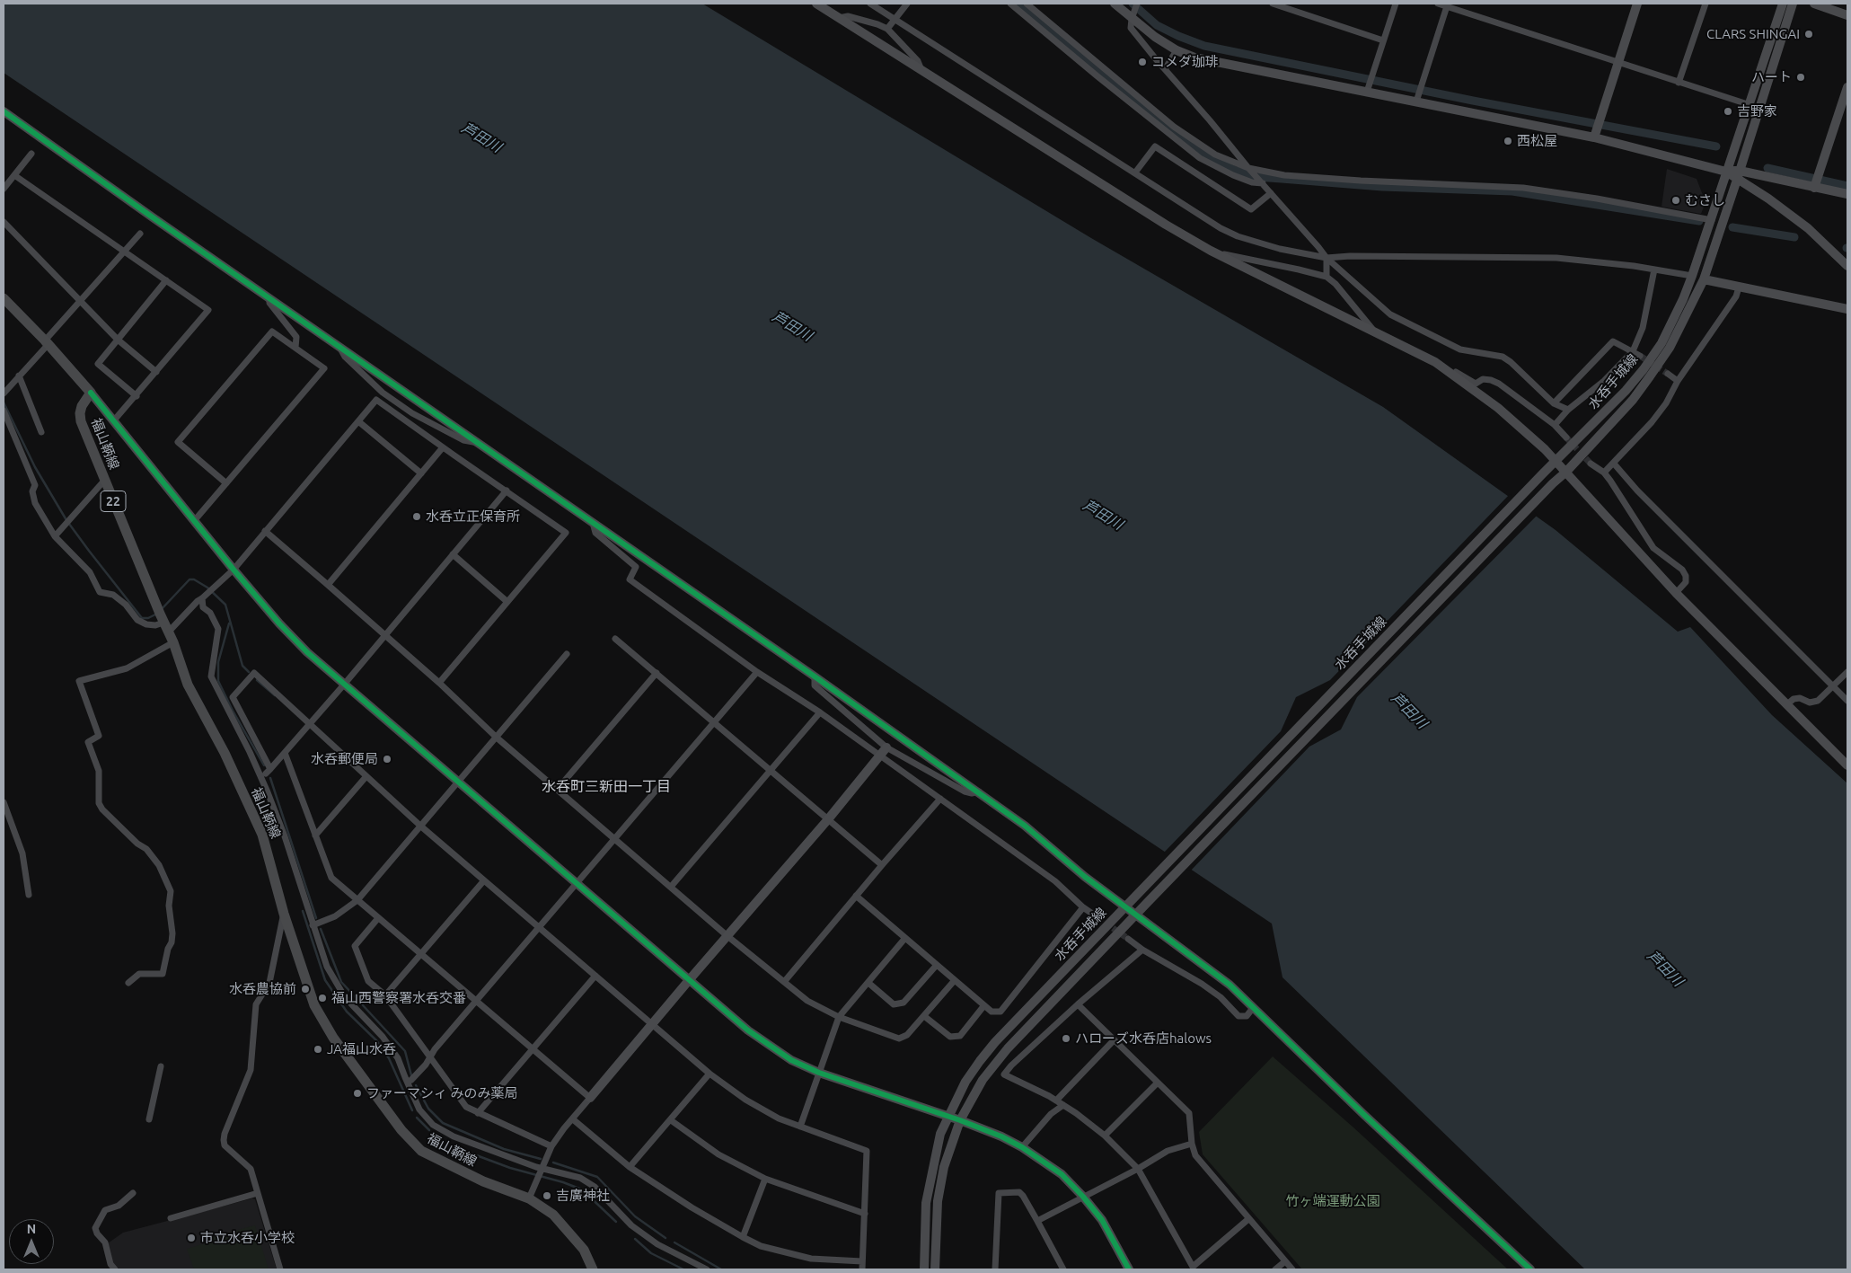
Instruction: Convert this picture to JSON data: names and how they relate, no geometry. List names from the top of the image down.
{
  "streets": {
    "main road": ["福山鞆線", "22"],
    "street": ["水呑手城線"]
  },
  "districts": ["水呑町三新田一丁目"],
  "water": ["芦田川"],
  "parks": ["竹ヶ端運動公園"],
  "places": [
    "CLARS SHINGAI",
    "コメダ珈琲",
    "ハート",
    "吉野家",
    "西松屋",
    "むさし",
    "水呑立正保育所",
    "水呑郵便局",
    "水呑農協前",
    "福山西警察署水呑交番",
    "ハローズ水呑店halows",
    "JA福山水呑",
    "ファーマシィ みのみ薬局",
    "吉廣神社",
    "市立水呑小学校"
  ],
  "north": "top"
}
